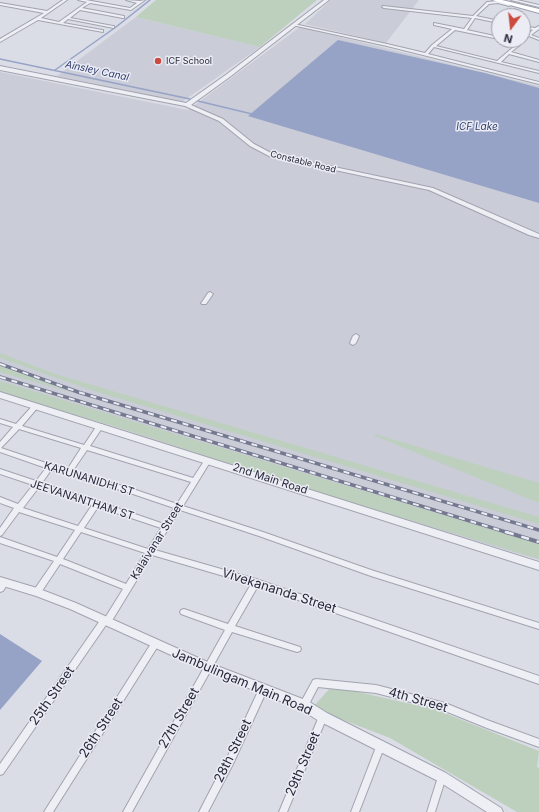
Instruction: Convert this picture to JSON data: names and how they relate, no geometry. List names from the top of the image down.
{
  "streets": {
    "street": [
      "Constable Road",
      "KARUNANIDHI ST",
      "2nd Main Road",
      "JEEVANANTHAM ST",
      "Kalaivanar Street",
      "Vivekananda Street",
      "Jambulingam Main Road",
      "25th Street",
      "4th Street",
      "27th Street",
      "26th Street",
      "28th Street",
      "29th Street"
    ]
  },
  "crossings": [
    ["KARUNANIDHI ST", "Kalaivanar Street"],
    ["2nd Main Road", "Kalaivanar Street"],
    ["JEEVANANTHAM ST", "Kalaivanar Street"],
    ["Kalaivanar Street", "Vivekananda Street"],
    ["Kalaivanar Street", "Jambulingam Main Road"],
    ["Kalaivanar Street", "25th Street"],
    ["Vivekananda Street", "27th Street"],
    ["Jambulingam Main Road", "25th Street"],
    ["Jambulingam Main Road", "4th Street"],
    ["Jambulingam Main Road", "27th Street"],
    ["Jambulingam Main Road", "26th Street"],
    ["Jambulingam Main Road", "28th Street"],
    ["Jambulingam Main Road", "29th Street"]
  ],
  "water": ["Ainsley Canal", "ICF Lake"],
  "places": ["ICF School"],
  "north": "bottom"
}
